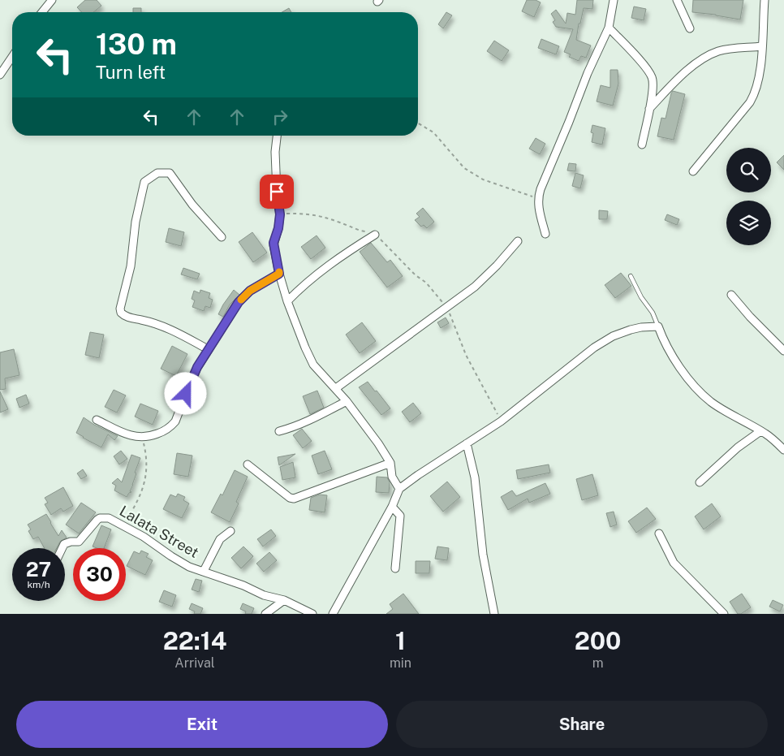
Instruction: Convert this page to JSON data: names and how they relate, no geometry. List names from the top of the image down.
{
  "streets": {
    "street": ["Lalata Street"]
  },
  "page": {
    "turn": ["130 m", "Turn left"],
    "speed": "27 km/h",
    "limit": "30",
    "eta": [
      "22:14",
      "Arrival",
      "1",
      "min",
      "200",
      "m"
    ],
    "buttons": ["Exit", "Share"]
  }
}
